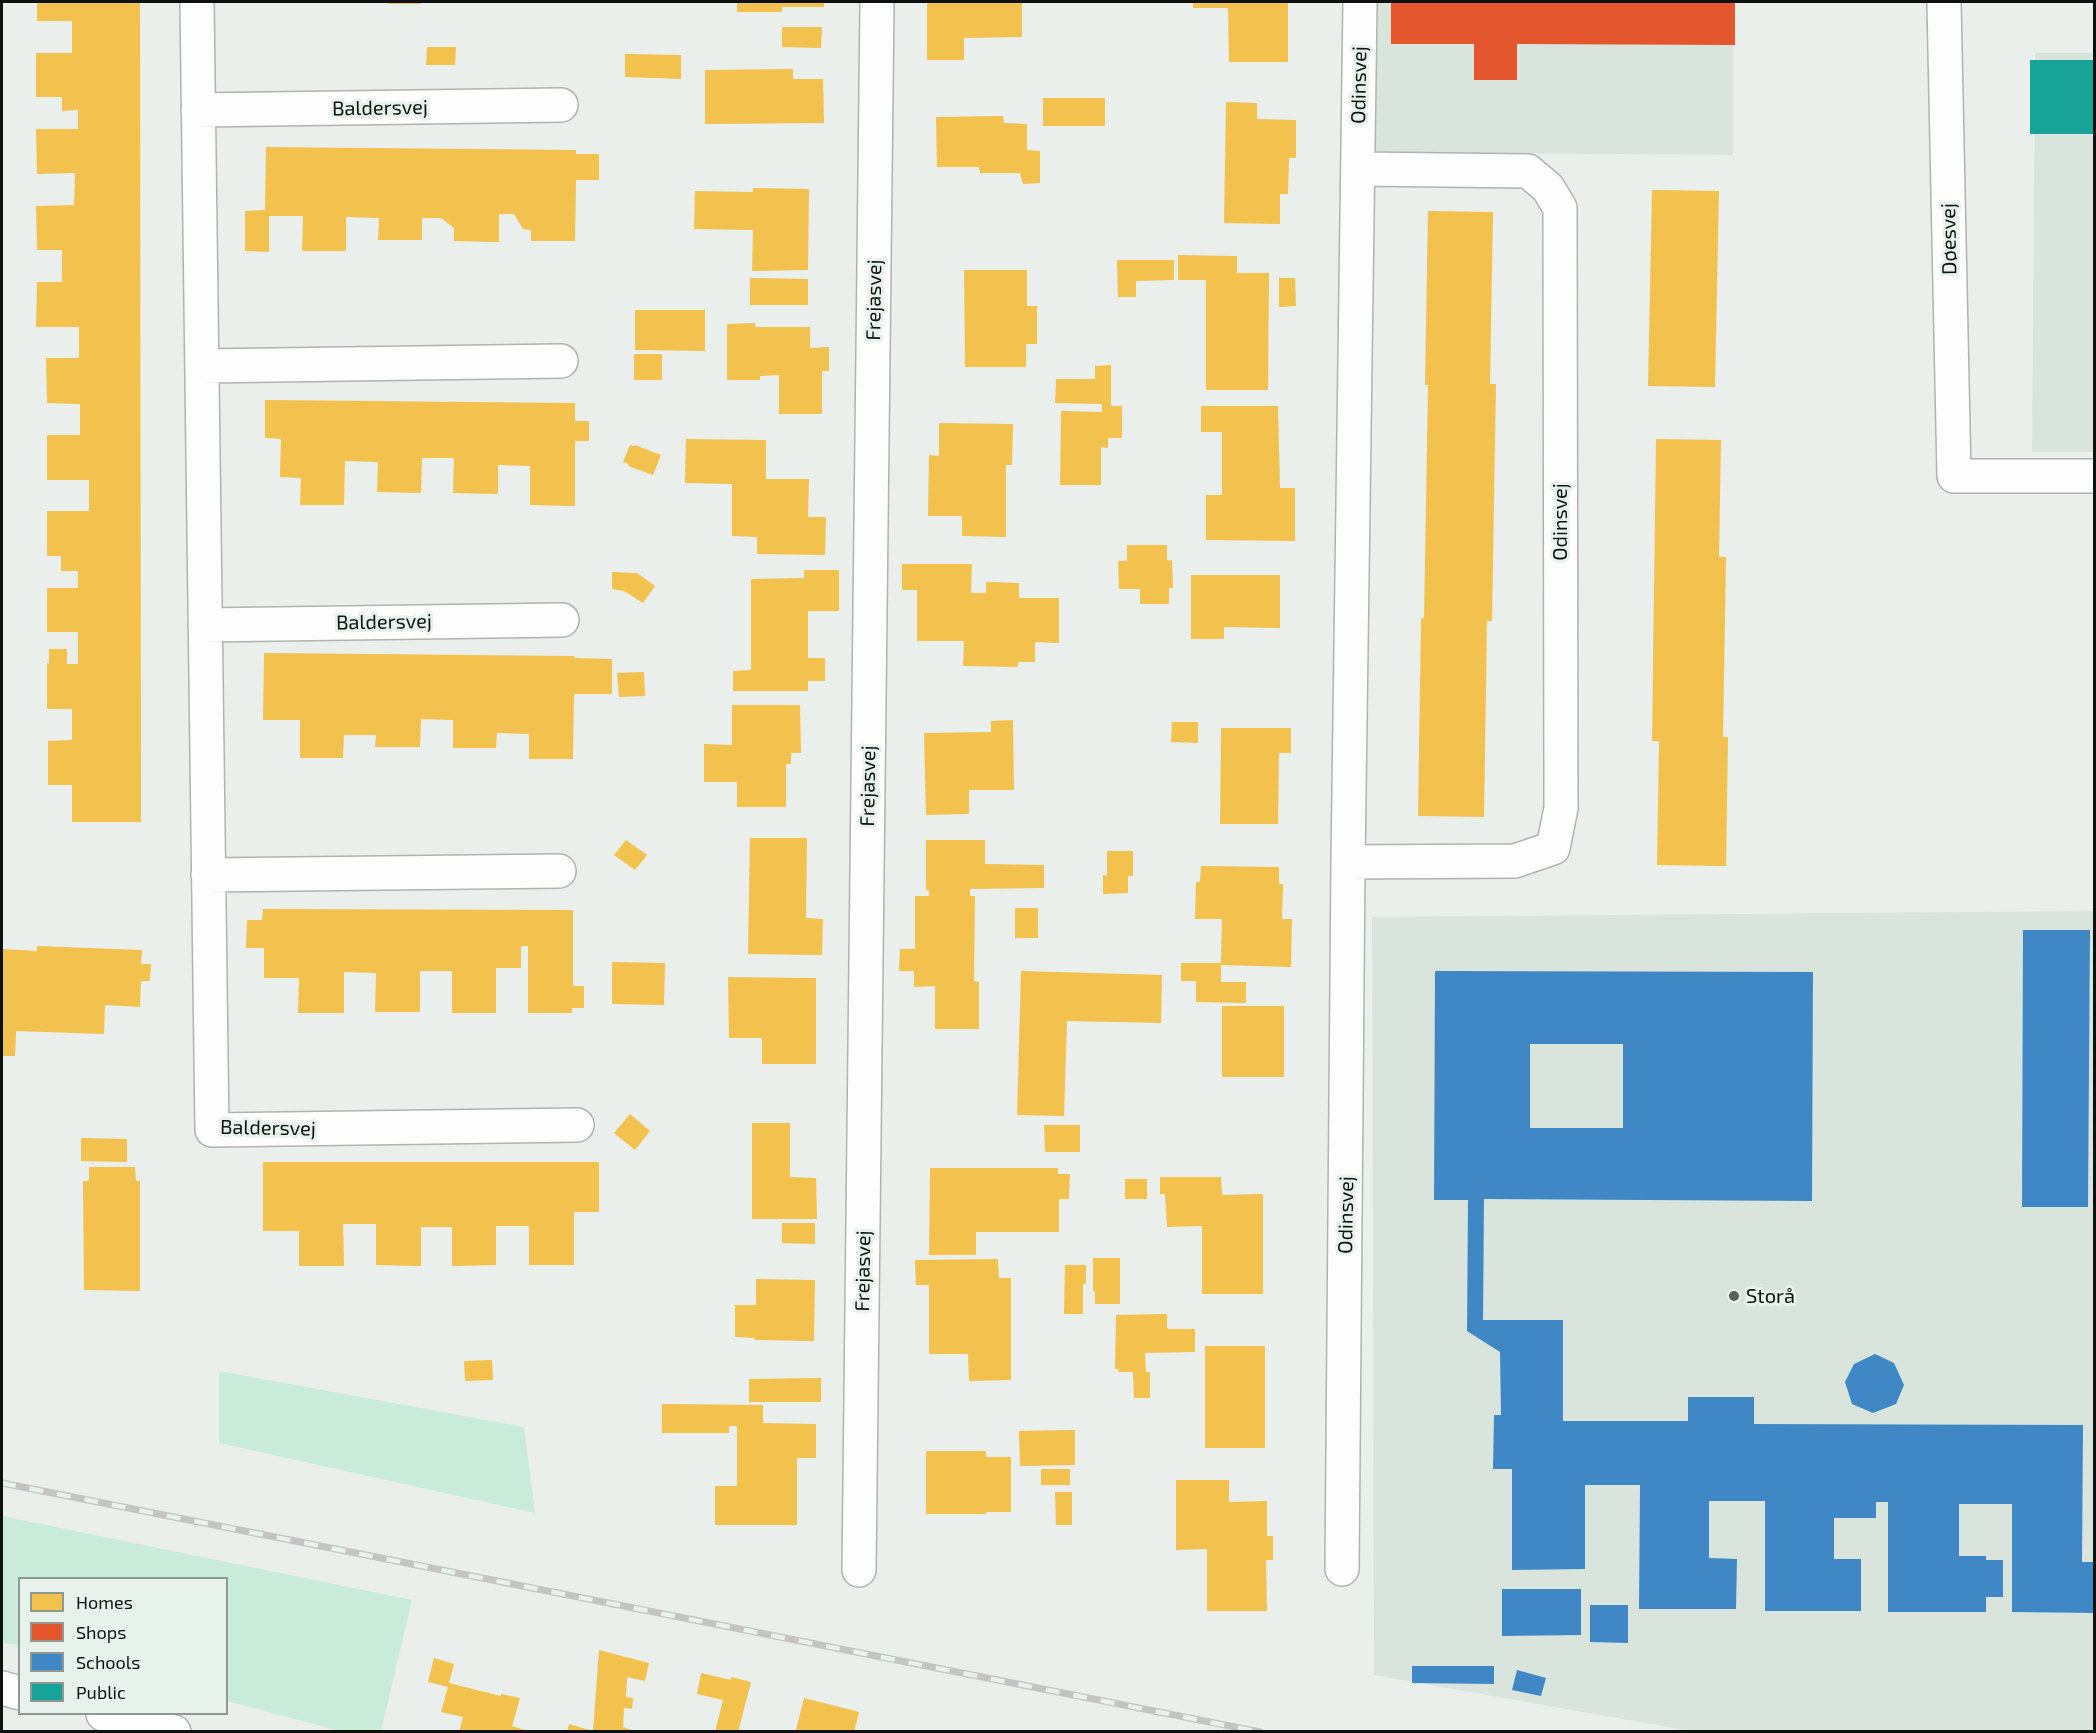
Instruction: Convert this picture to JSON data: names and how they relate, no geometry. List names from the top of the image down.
{
  "streets": {
    "street": [
      "Odinsvej",
      "Baldersvej",
      "Døesvej",
      "Frejasvej"
    ]
  },
  "places": ["Storå"],
  "legend": [
    "Homes",
    "Shops",
    "Schools",
    "Public"
  ]
}
